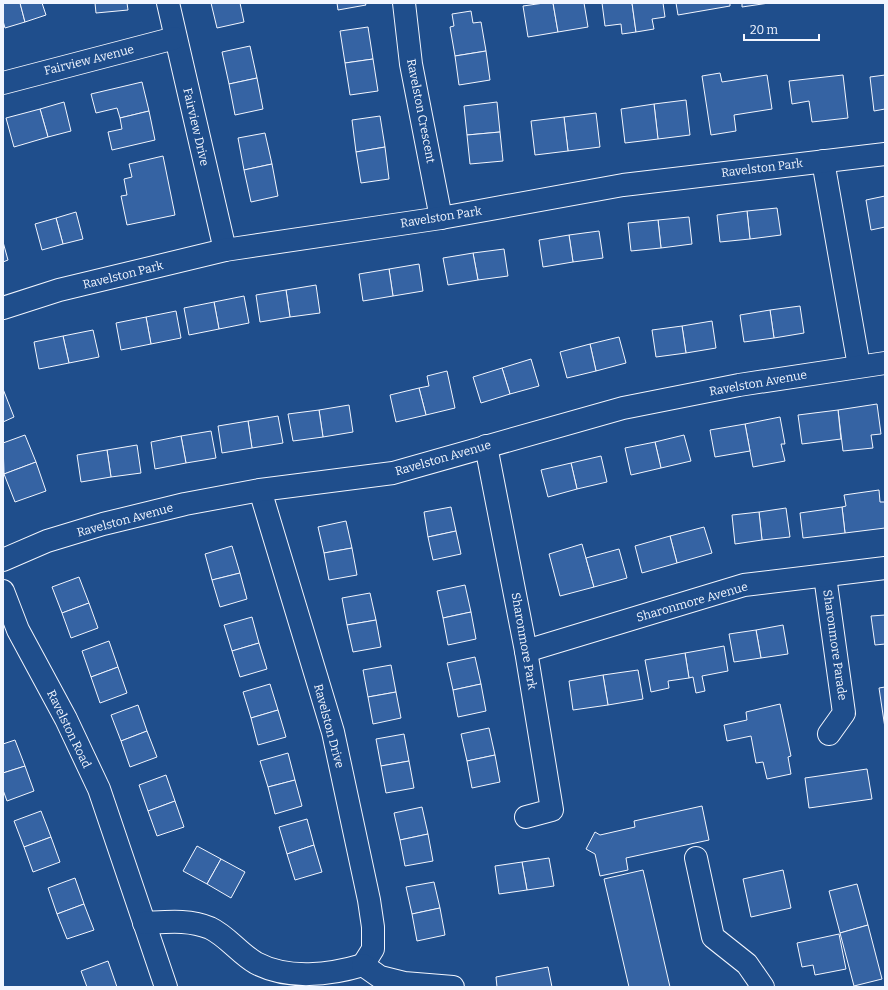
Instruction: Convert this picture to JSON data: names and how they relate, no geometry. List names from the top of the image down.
{
  "streets": {
    "street": [
      "Fairview Avenue",
      "Ravelston Crescent",
      "Fairview Drive",
      "Ravelston Park",
      "Ravelston Avenue",
      "Sharonmore Avenue",
      "Sharonmore Park",
      "Sharonmore Parade",
      "Ravelston Drive",
      "Ravelston Road"
    ]
  },
  "crossings": [
    ["Fairview Avenue", "Fairview Drive"],
    ["Ravelston Crescent", "Ravelston Park"],
    ["Fairview Drive", "Ravelston Park"],
    ["Ravelston Avenue", "Sharonmore Park"],
    ["Ravelston Avenue", "Ravelston Drive"],
    ["Sharonmore Avenue", "Sharonmore Park"],
    ["Sharonmore Avenue", "Sharonmore Parade"]
  ],
  "scale_bar": "20 m"
}
